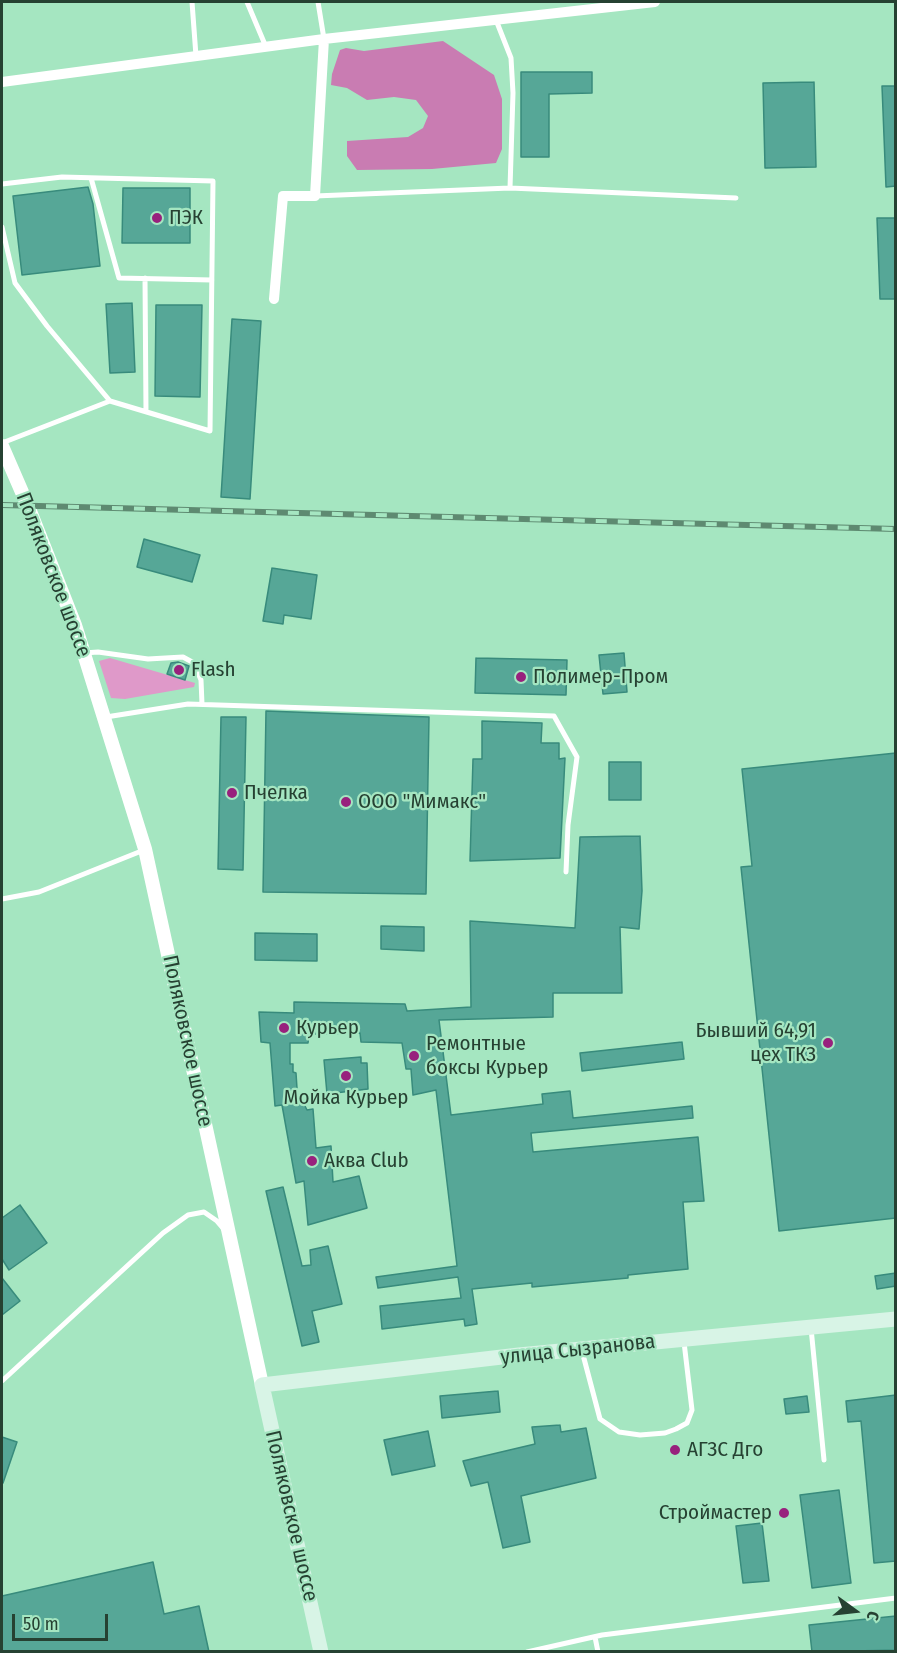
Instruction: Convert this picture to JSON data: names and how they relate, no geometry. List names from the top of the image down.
{
  "streets": {
    "main road": ["Поляковское шоссе", "улица Сызранова"]
  },
  "crossings": [
    ["Поляковское шоссе", "улица Сызранова"]
  ],
  "places": [
    "ПЭК",
    "Flash",
    "Полимер-Пром",
    "Пчелка",
    "ООО \"Мимакс\"",
    "Курьер",
    "Бывший 64,91 цех ТКЗ",
    "Ремонтные боксы Курьер",
    "Мойка Курьер",
    "Аква Club",
    "АГЗС Дго",
    "Строймастер"
  ],
  "scale_bar": "50 m",
  "north": "right"
}
